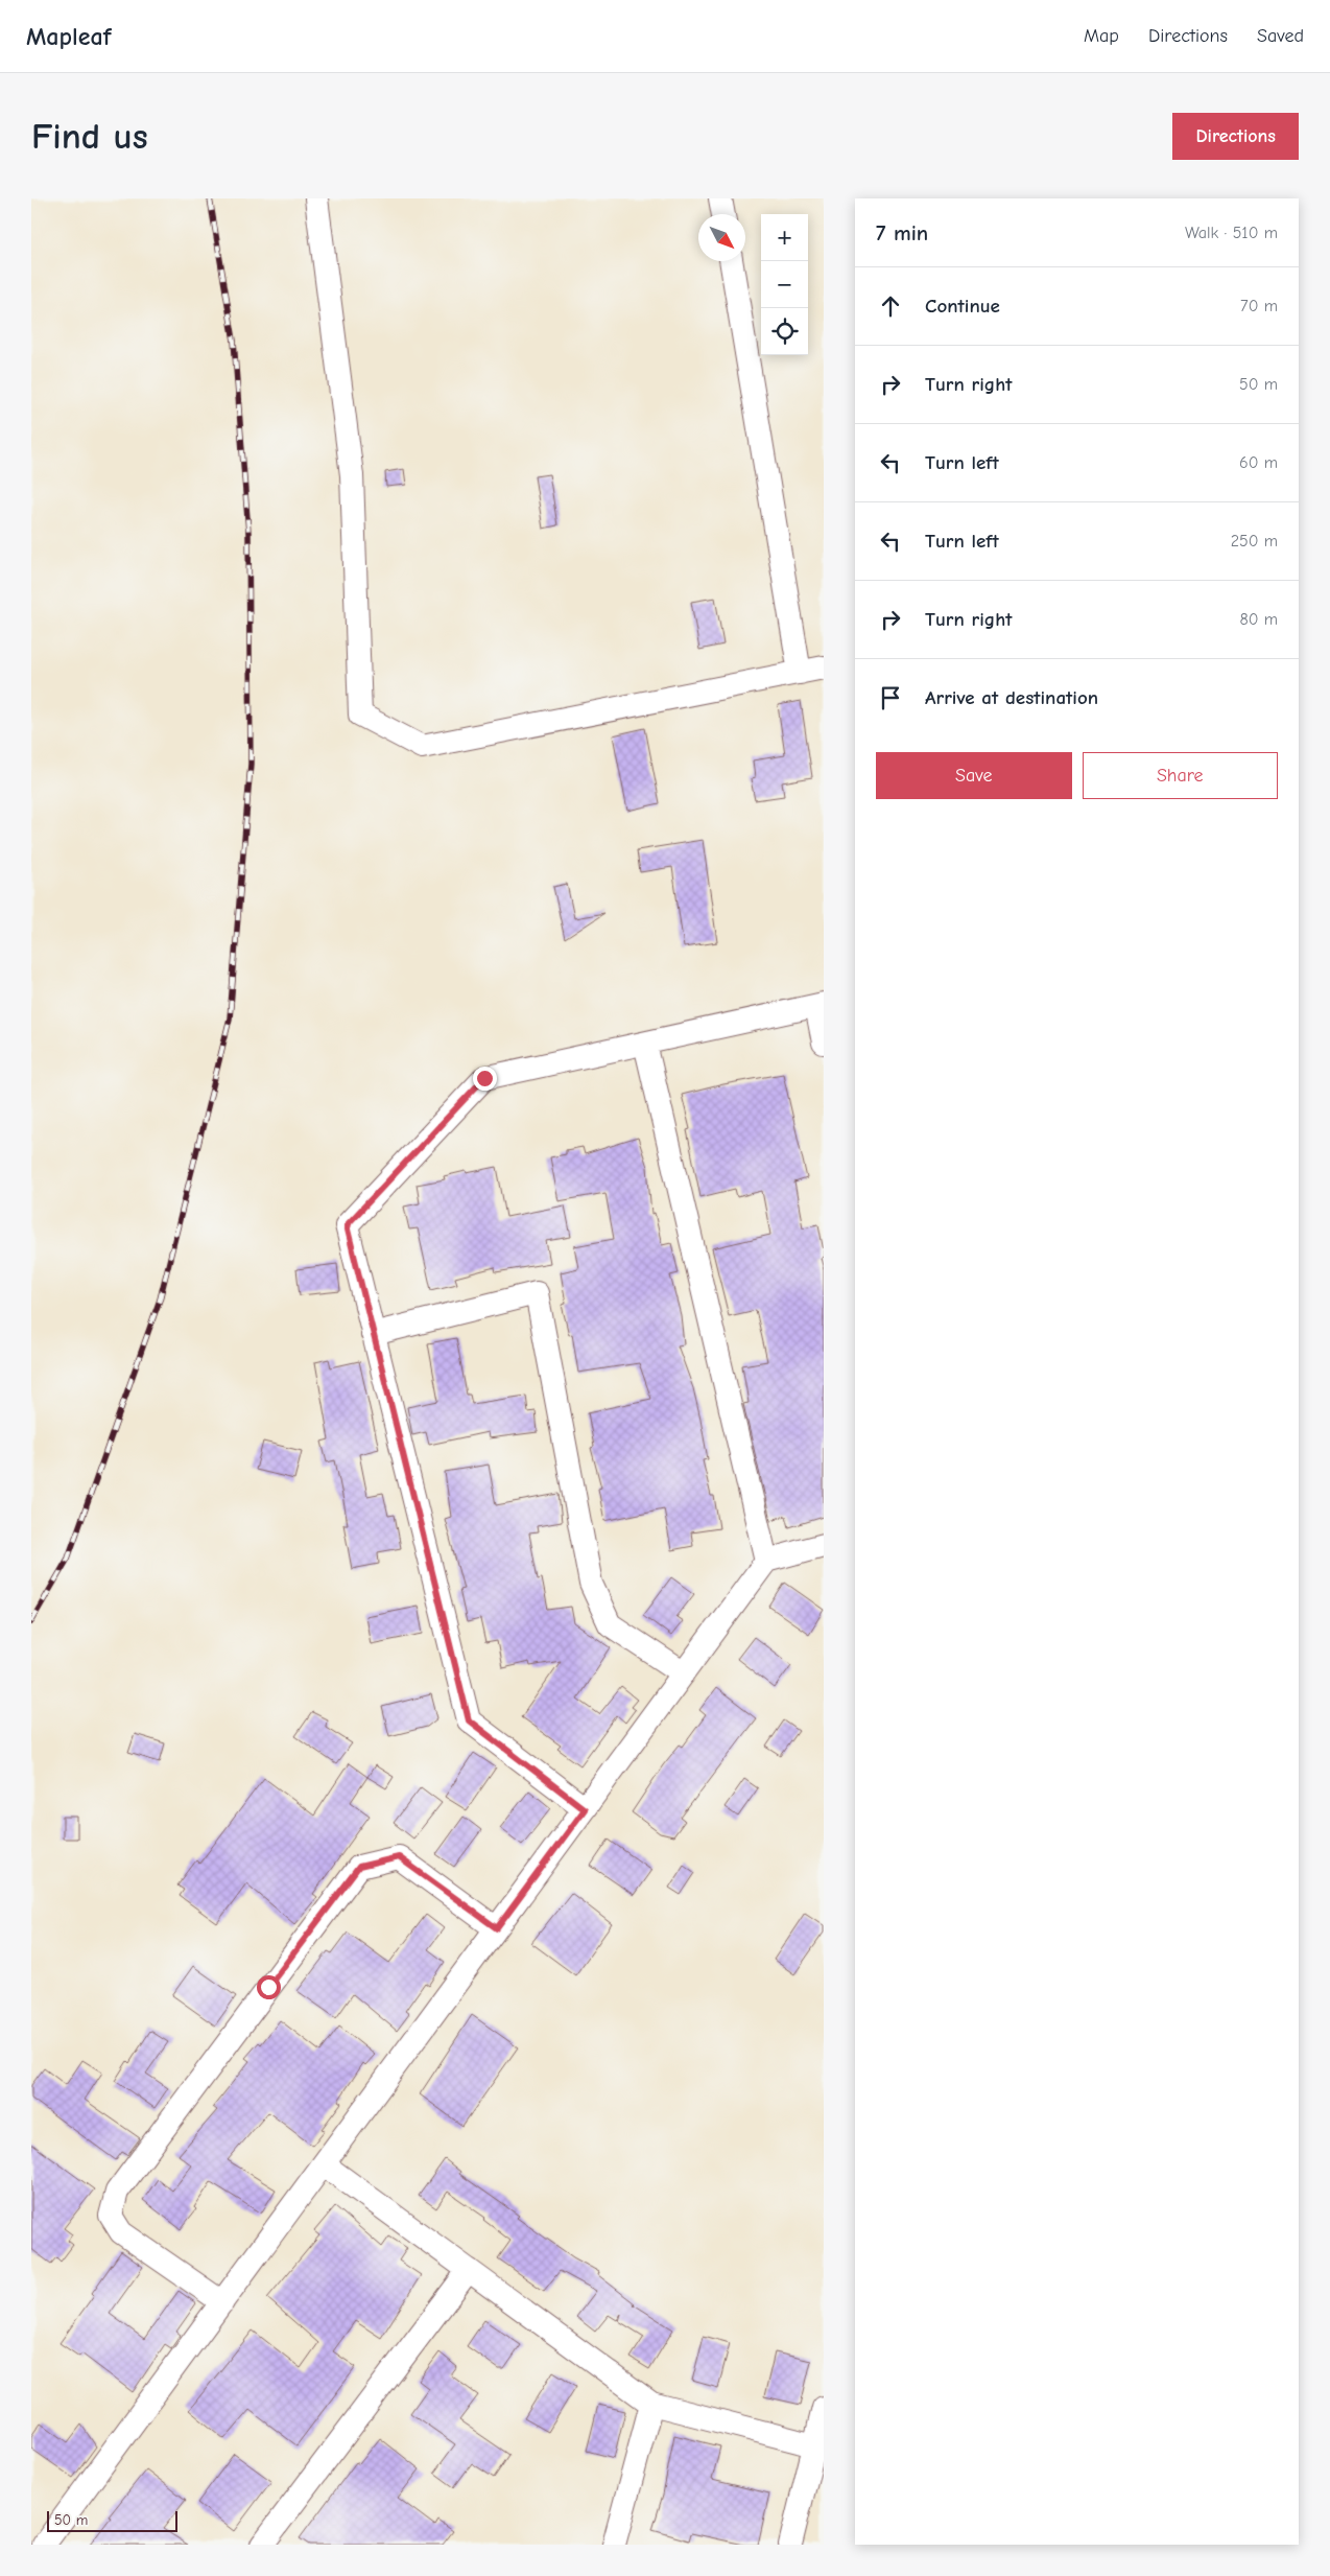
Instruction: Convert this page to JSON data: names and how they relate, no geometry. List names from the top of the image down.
{
  "scale_bar": "50 m",
  "north": "bottom right",
  "page": {
    "header": "Mapleaf",
    "nav": ["Map", "Directions", "Saved"],
    "buttons": [
      "Directions",
      ["Save", "Share"]
    ],
    "title": "Find us",
    "heading": ["7 min", "Walk · 510 m"],
    "map_buttons": ["+", "−"],
    "list": [
      ["Continue", "70 m"],
      ["Turn right", "50 m"],
      ["Turn left", "60 m"],
      ["Turn left", "250 m"],
      ["Turn right", "80 m"],
      "Arrive at destination"
    ],
    "scale": "50 m"
  }
}
